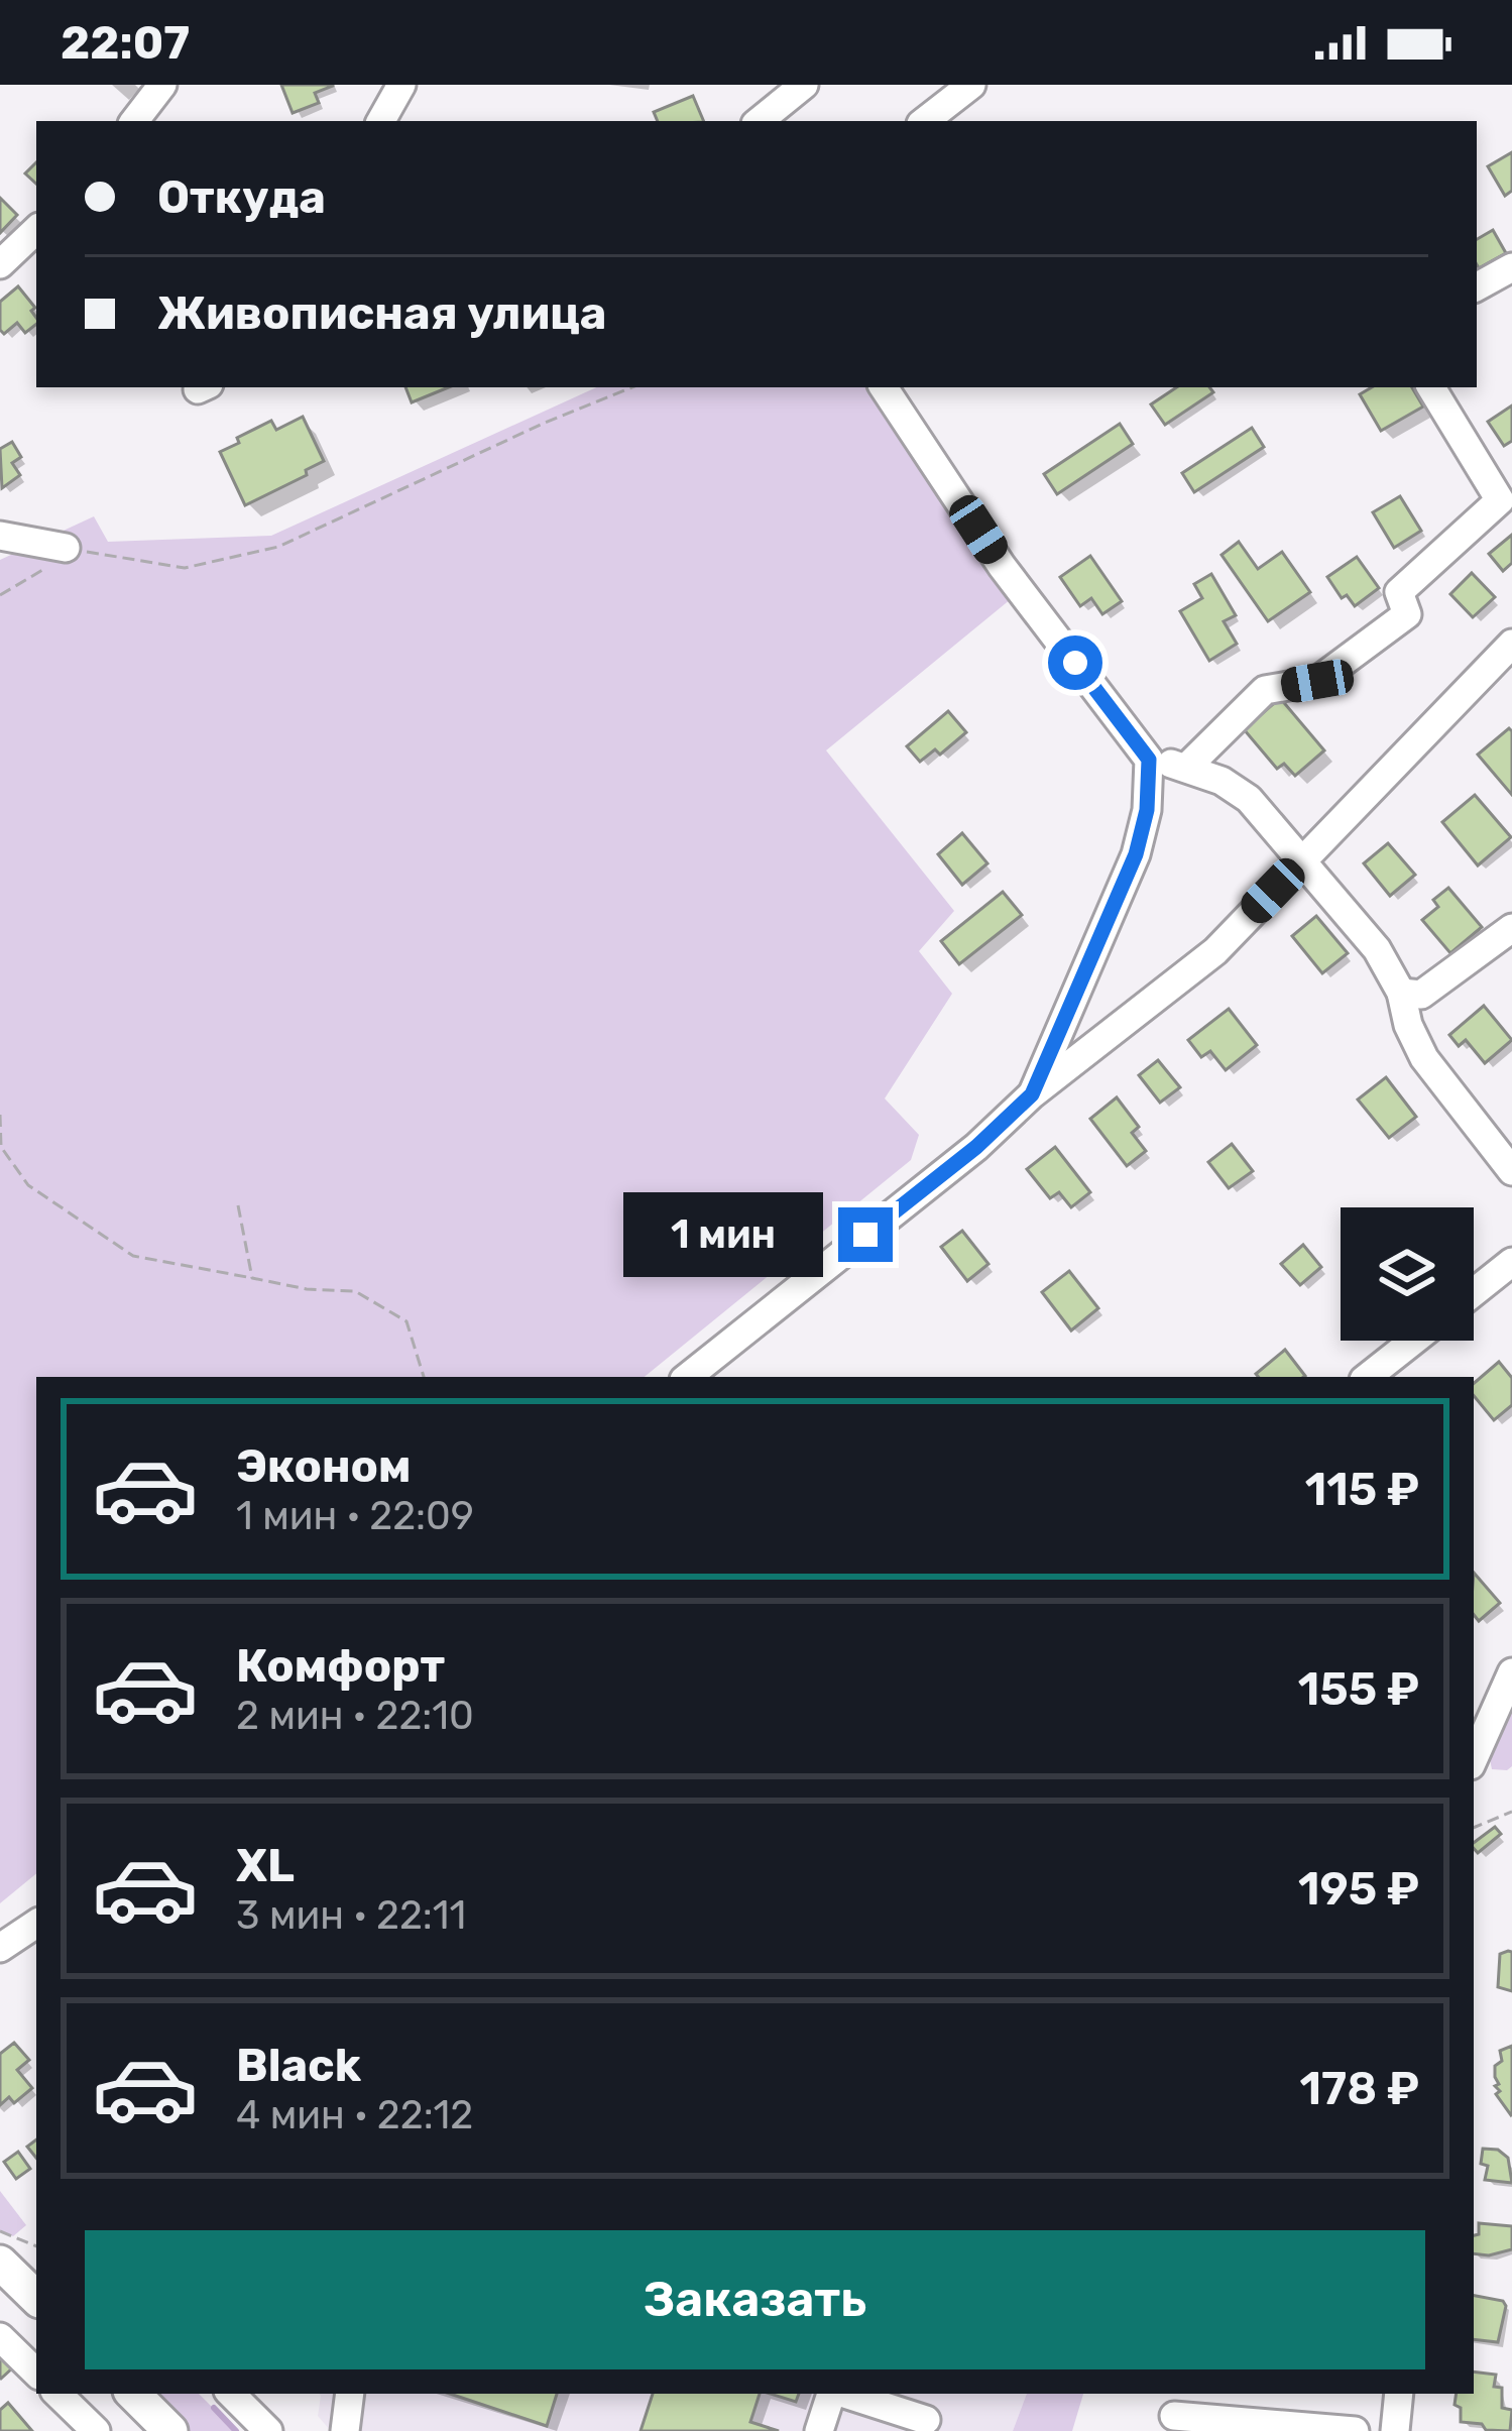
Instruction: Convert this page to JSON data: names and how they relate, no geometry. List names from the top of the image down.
{
  "page": {
    "status": "22:07",
    "banner": ["Откуда", "Живописная улица"],
    "bubble": "1 мин",
    "list": [
      {
        "name": "Эконом",
        "note": "1 мин · 22:09",
        "value": "115 ₽"
      },
      {
        "name": "Комфорт",
        "note": "2 мин · 22:10",
        "value": "155 ₽"
      },
      {
        "name": "XL",
        "note": "3 мин · 22:11",
        "value": "195 ₽"
      },
      {
        "name": "Black",
        "note": "4 мин · 22:12",
        "value": "178 ₽"
      }
    ],
    "buttons": "Заказать"
  }
}
